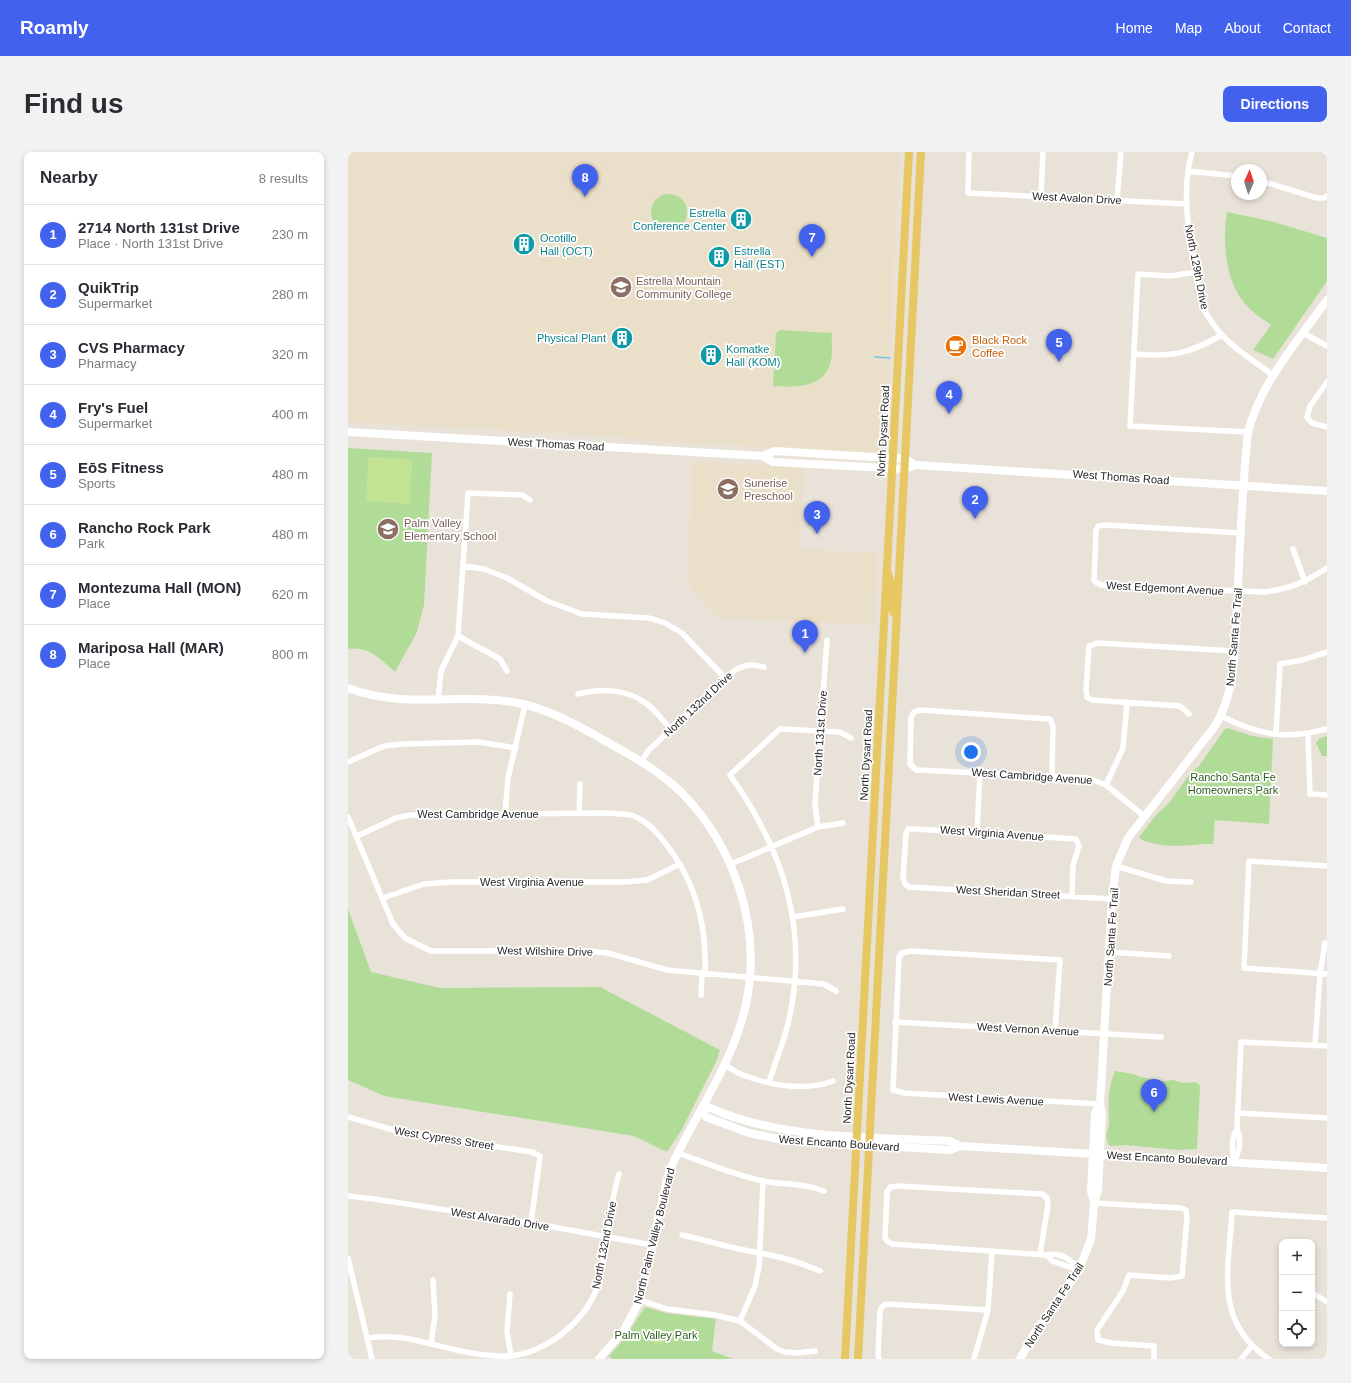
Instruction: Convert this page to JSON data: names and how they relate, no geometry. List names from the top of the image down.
{
  "streets": {
    "main road": ["North Dysart Road"],
    "street": [
      "West Avalon Drive",
      "North 129th Drive",
      "West Thomas Road",
      "West Edgemont Avenue",
      "North Santa Fe Trail",
      "North 132nd Drive",
      "North 131st Drive",
      "West Cambridge Avenue",
      "West Virginia Avenue",
      "West Sheridan Street",
      "West Wilshire Drive",
      "West Vernon Avenue",
      "West Lewis Avenue",
      "West Cypress Street",
      "West Encanto Boulevard",
      "West Alvarado Drive",
      "North Palm Valley Boulevard"
    ]
  },
  "crossings": [
    ["West Avalon Drive", "North 129th Drive"],
    ["North 129th Drive", "North Santa Fe Trail"],
    ["North Dysart Road", "West Thomas Road"],
    ["North Dysart Road", "West Encanto Boulevard"],
    ["West Thomas Road", "North Santa Fe Trail"],
    ["West Edgemont Avenue", "North Santa Fe Trail"],
    ["North Santa Fe Trail", "West Cambridge Avenue"],
    ["North Santa Fe Trail", "West Sheridan Street"],
    ["North Santa Fe Trail", "West Vernon Avenue"],
    ["North Santa Fe Trail", "West Lewis Avenue"],
    ["North Santa Fe Trail", "West Encanto Boulevard"],
    ["North 132nd Drive", "West Alvarado Drive"],
    ["North 132nd Drive", "North Palm Valley Boulevard"],
    ["West Cambridge Avenue", "West Virginia Avenue"],
    ["West Virginia Avenue", "West Sheridan Street"],
    ["West Virginia Avenue", "West Wilshire Drive"],
    ["West Wilshire Drive", "North Palm Valley Boulevard"],
    ["West Vernon Avenue", "West Lewis Avenue"],
    ["West Cypress Street", "West Alvarado Drive"],
    ["West Encanto Boulevard", "North Palm Valley Boulevard"],
    ["West Alvarado Drive", "North Palm Valley Boulevard"]
  ],
  "parks": ["Rancho Santa Fe Homeowners Park", "Palm Valley Park"],
  "places": {
    "building": [
      "Estrella Conference Center",
      "Ocotillo Hall (OCT)",
      "Estrella Hall (EST)",
      "Physical Plant",
      "Komatke Hall (KOM)"
    ],
    "school or university": ["Estrella Mountain Community College", "Sunerise Preschool", "Palm Valley Elementary School"],
    "cafe": ["Black Rock Coffee"]
  },
  "north": "top",
  "page": {
    "header": "Roamly",
    "nav": [
      "Home",
      "Map",
      "About",
      "Contact"
    ],
    "buttons": "Directions",
    "title": "Find us",
    "heading": ["Nearby", "8 results"],
    "pins": [
      "8",
      "7",
      "5",
      "4",
      "2",
      "3",
      "1",
      "6"
    ],
    "list": [
      {
        "mark": "1",
        "name": "2714 North 131st Drive",
        "note": "Place · North 131st Drive",
        "value": "230 m"
      },
      {
        "mark": "2",
        "name": "QuikTrip",
        "note": "Supermarket",
        "value": "280 m"
      },
      {
        "mark": "3",
        "name": "CVS Pharmacy",
        "note": "Pharmacy",
        "value": "320 m"
      },
      {
        "mark": "4",
        "name": "Fry's Fuel",
        "note": "Supermarket",
        "value": "400 m"
      },
      {
        "mark": "5",
        "name": "EōS Fitness",
        "note": "Sports",
        "value": "480 m"
      },
      {
        "mark": "6",
        "name": "Rancho Rock Park",
        "note": "Park",
        "value": "480 m"
      },
      {
        "mark": "7",
        "name": "Montezuma Hall (MON)",
        "note": "Place",
        "value": "620 m"
      },
      {
        "mark": "8",
        "name": "Mariposa Hall (MAR)",
        "note": "Place",
        "value": "800 m"
      }
    ],
    "map_buttons": ["+", "−"]
  }
}
